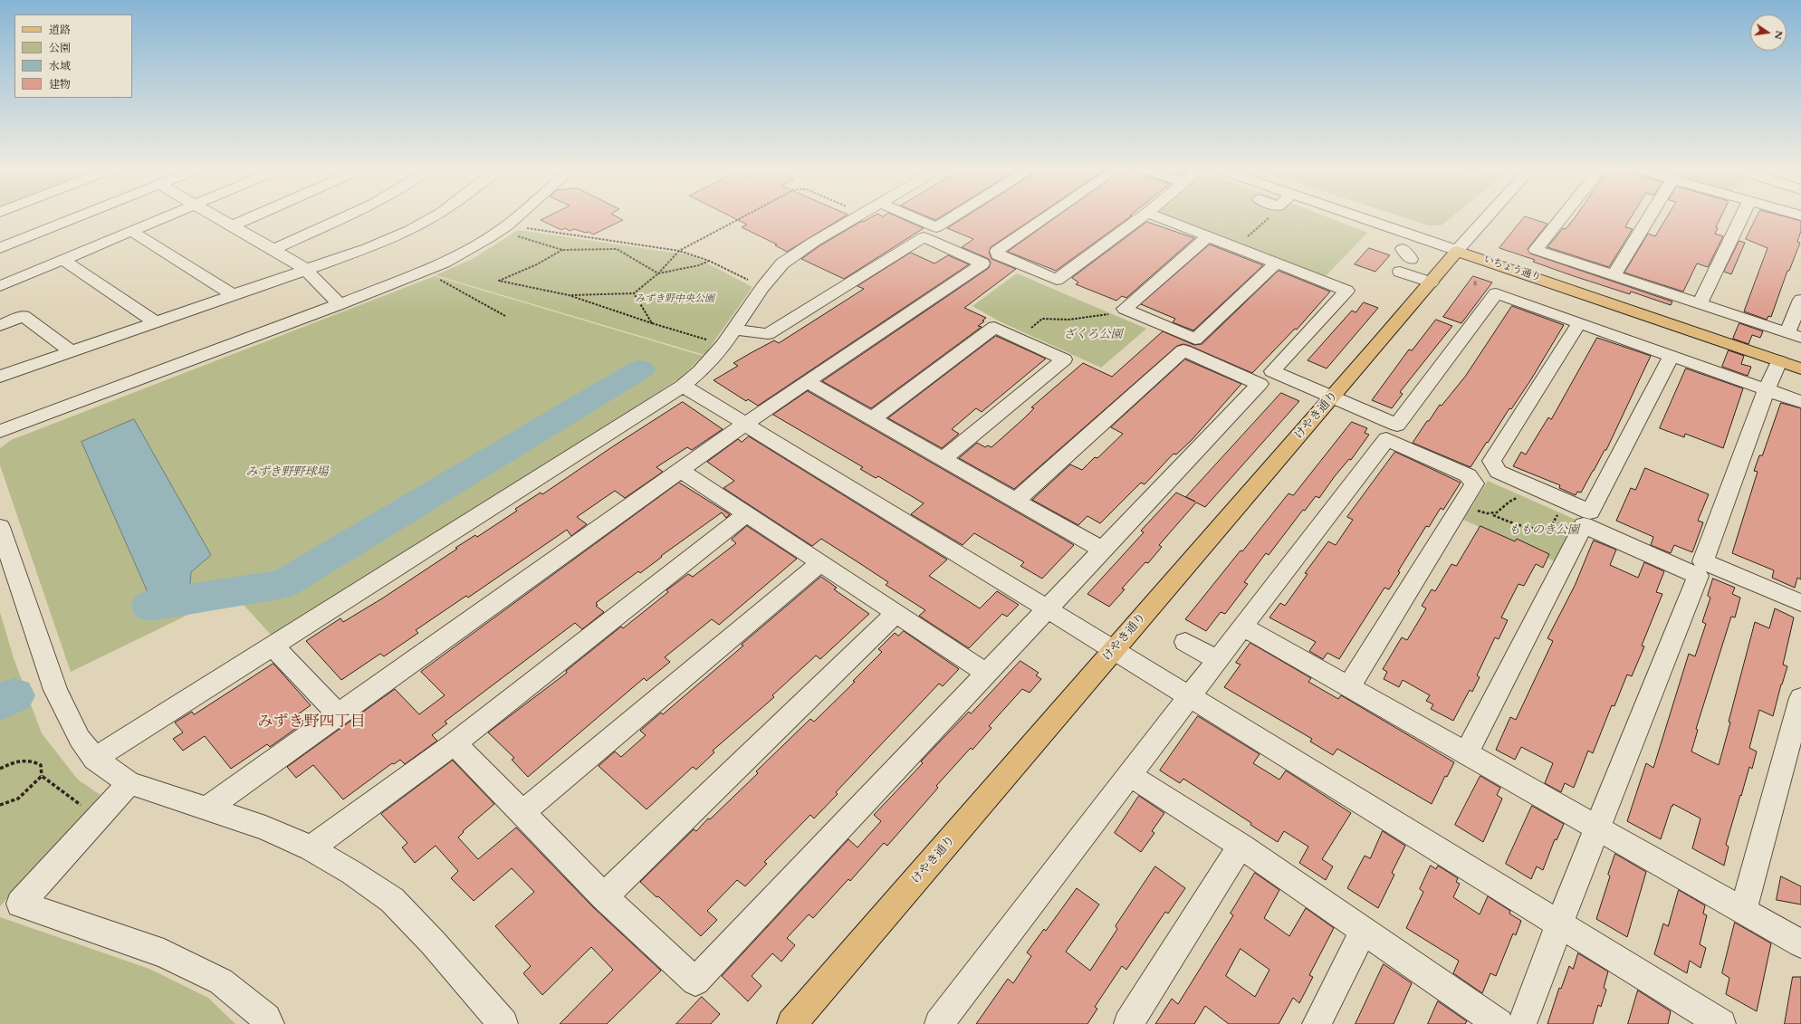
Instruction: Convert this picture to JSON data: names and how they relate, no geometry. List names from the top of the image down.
{
  "streets": {
    "main road": ["いちょう通り", "けやき通り"]
  },
  "crossings": [
    ["いちょう通り", "けやき通り"]
  ],
  "districts": ["みずき野四丁目"],
  "parks": [
    "みずき野中央公園",
    "ざくろ公園",
    "みずき野野球場",
    "もものき公園"
  ],
  "house_numbers": ["8"],
  "legend": [
    "道路",
    "公園",
    "水域",
    "建物"
  ],
  "north": "right"
}
